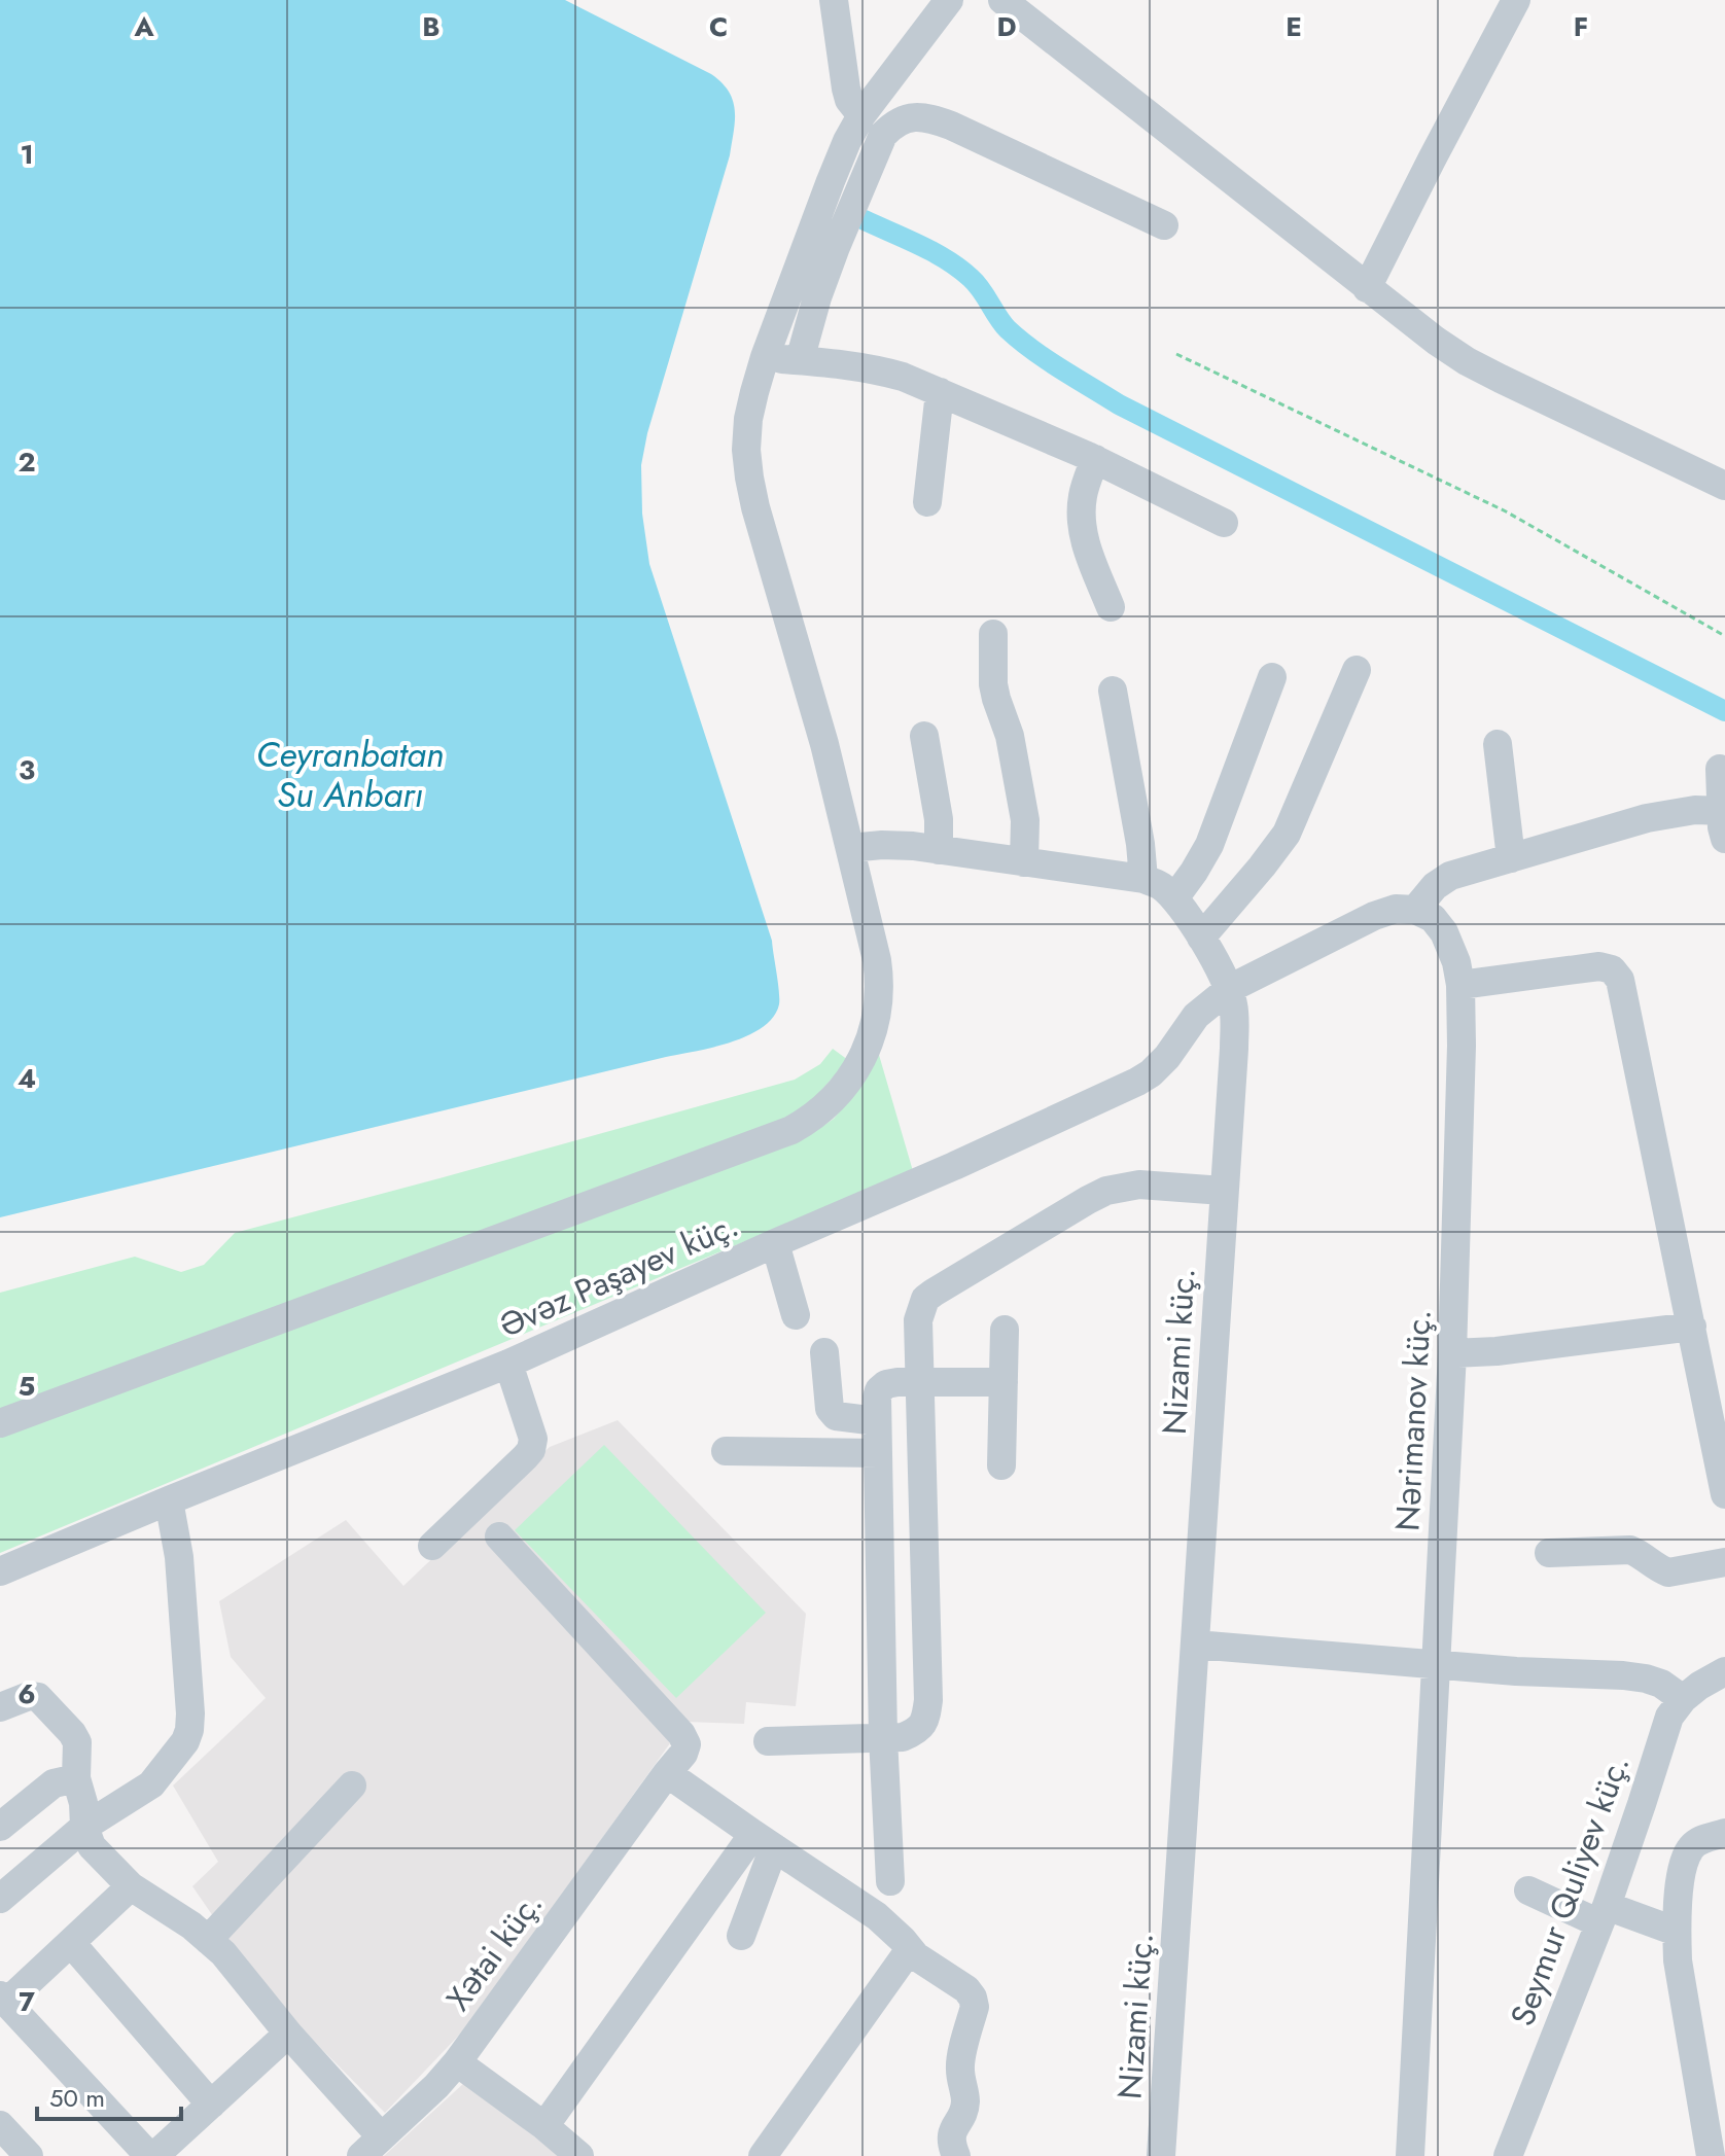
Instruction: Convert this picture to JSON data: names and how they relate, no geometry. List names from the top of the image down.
{
  "streets": {
    "street": [
      "Əvəz Paşayev küç.",
      "Nizami küç.",
      "Nərimanov küç.",
      "Seymur Quliyev küç.",
      "Xətai küç."
    ]
  },
  "crossings": [
    ["Əvəz Paşayev küç.", "Nizami küç."]
  ],
  "water": ["Ceyranbatan Su Anbarı"],
  "scale_bar": "50 m",
  "grid": {
    "columns": [
      "A",
      "B",
      "C",
      "D",
      "E",
      "F"
    ],
    "rows": [
      "1",
      "2",
      "3",
      "4",
      "5",
      "6",
      "7"
    ]
  }
}
